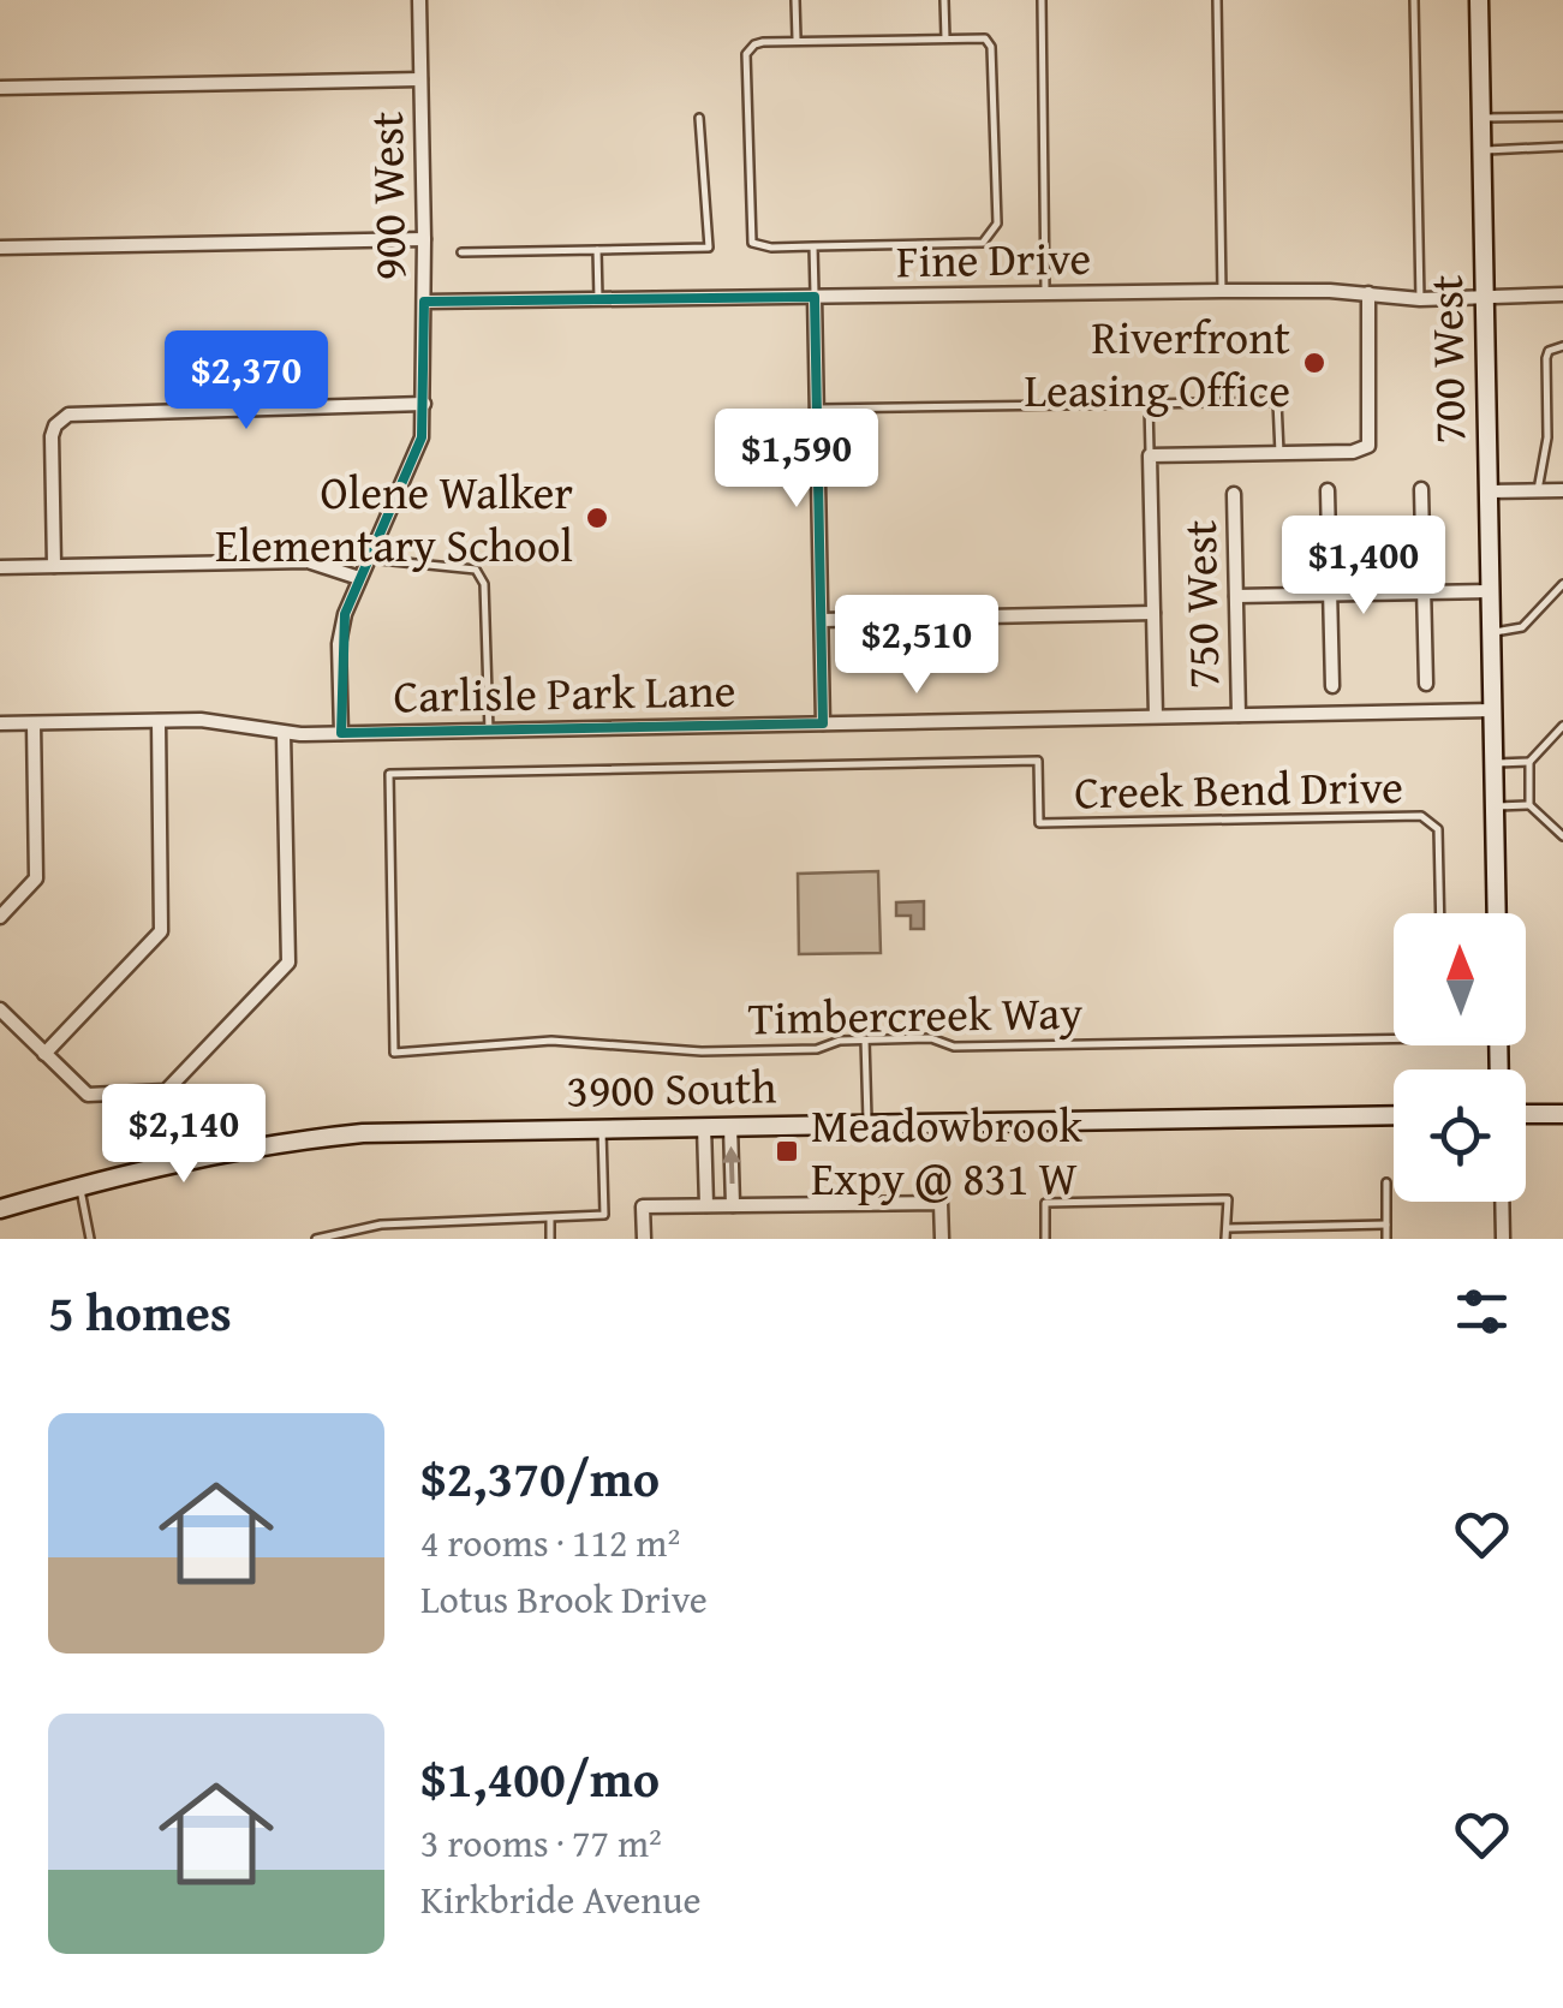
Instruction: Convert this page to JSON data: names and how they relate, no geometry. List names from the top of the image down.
{
  "streets": {
    "main road": ["700 West", "3900 South"],
    "street": [
      "900 West",
      "Fine Drive",
      "750 West",
      "Carlisle Park Lane"
    ],
    "lane": ["Creek Bend Drive", "Timbercreek Way"]
  },
  "crossings": [
    ["900 West", "Fine Drive"],
    ["900 West", "Carlisle Park Lane"],
    ["Fine Drive", "700 West"],
    ["700 West", "Carlisle Park Lane"],
    ["750 West", "Carlisle Park Lane"],
    ["Creek Bend Drive", "Timbercreek Way"]
  ],
  "places": {
    "other": ["Riverfront Leasing Office", "Olene Walker Elementary School"],
    "transit": ["Meadowbrook Expy @ 831 W"]
  },
  "north": "top",
  "page": {
    "price": [
      "$2,370",
      "$1,590",
      "$1,400",
      "$2,510",
      "$2,140"
    ],
    "heading": "5 homes",
    "list": [
      {
        "name": "$2,370/mo",
        "note": "4 rooms · 112 m² · Lotus Brook Drive"
      },
      {
        "name": "$1,400/mo",
        "note": "3 rooms · 77 m² · Kirkbride Avenue"
      }
    ]
  }
}
